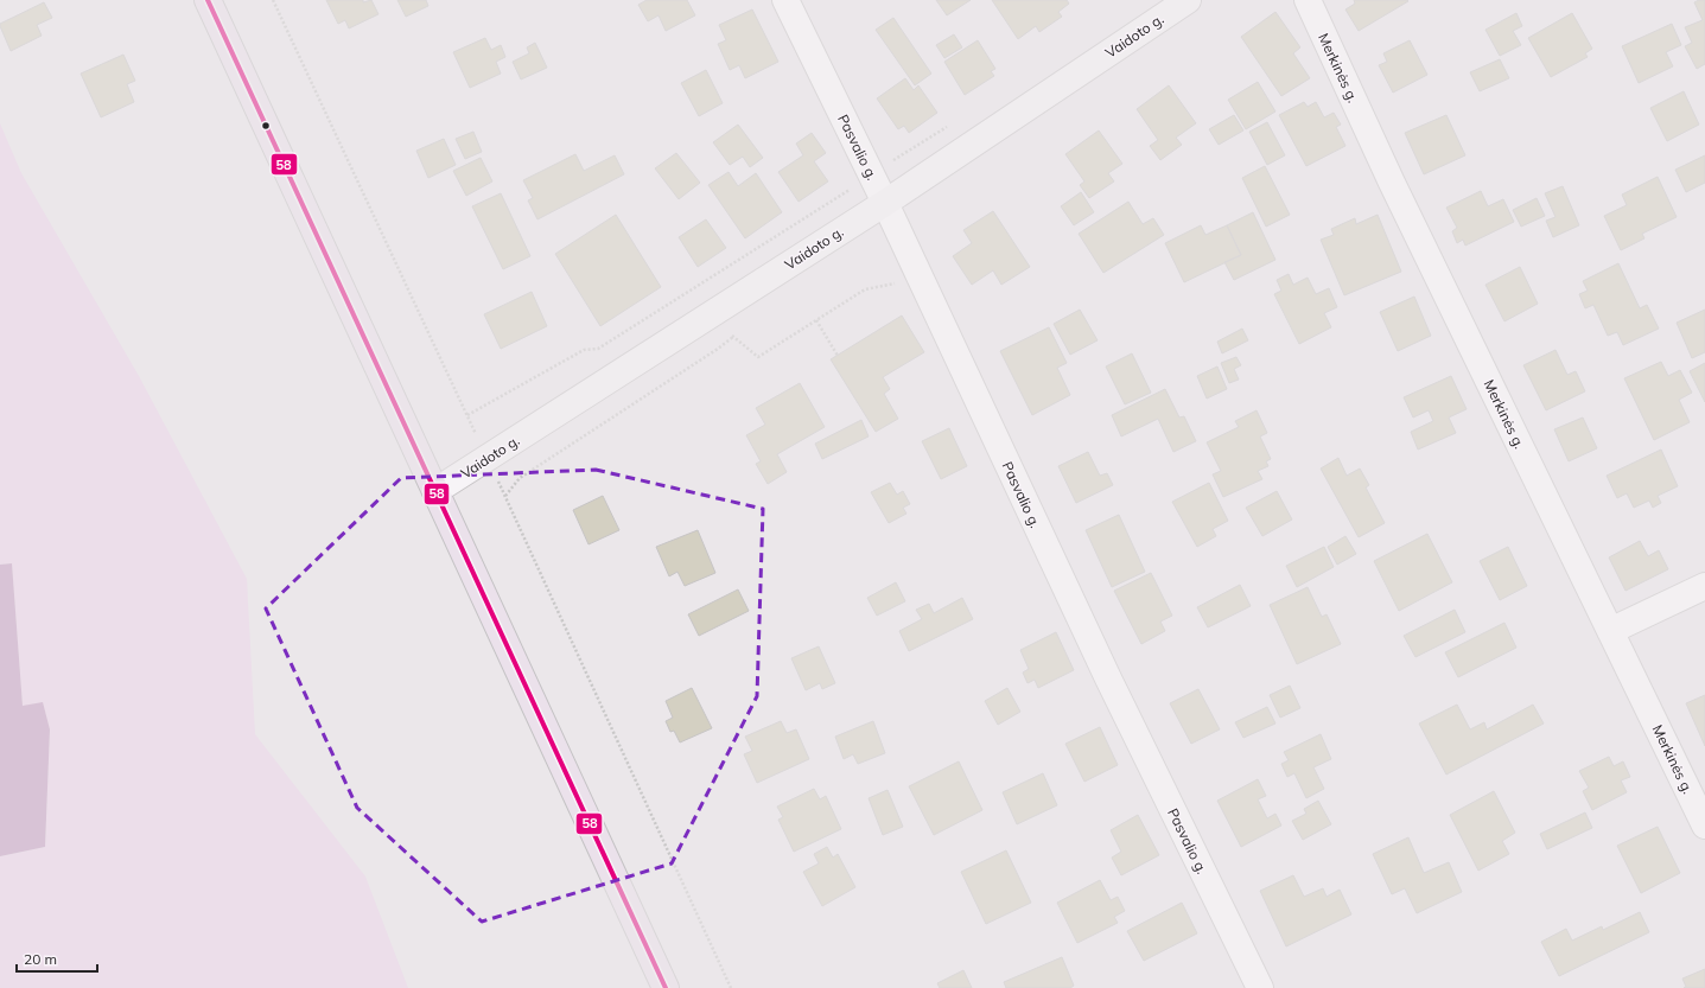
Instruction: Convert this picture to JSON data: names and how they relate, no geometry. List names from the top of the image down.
{
  "streets": {
    "main road": ["Vaidoto g."],
    "street": ["Merkinės g.", "Pasvalio g."]
  },
  "crossings": [
    ["Vaidoto g.", "Pasvalio g."]
  ],
  "lines": ["transit line 58"],
  "scale_bar": "20 m"
}
